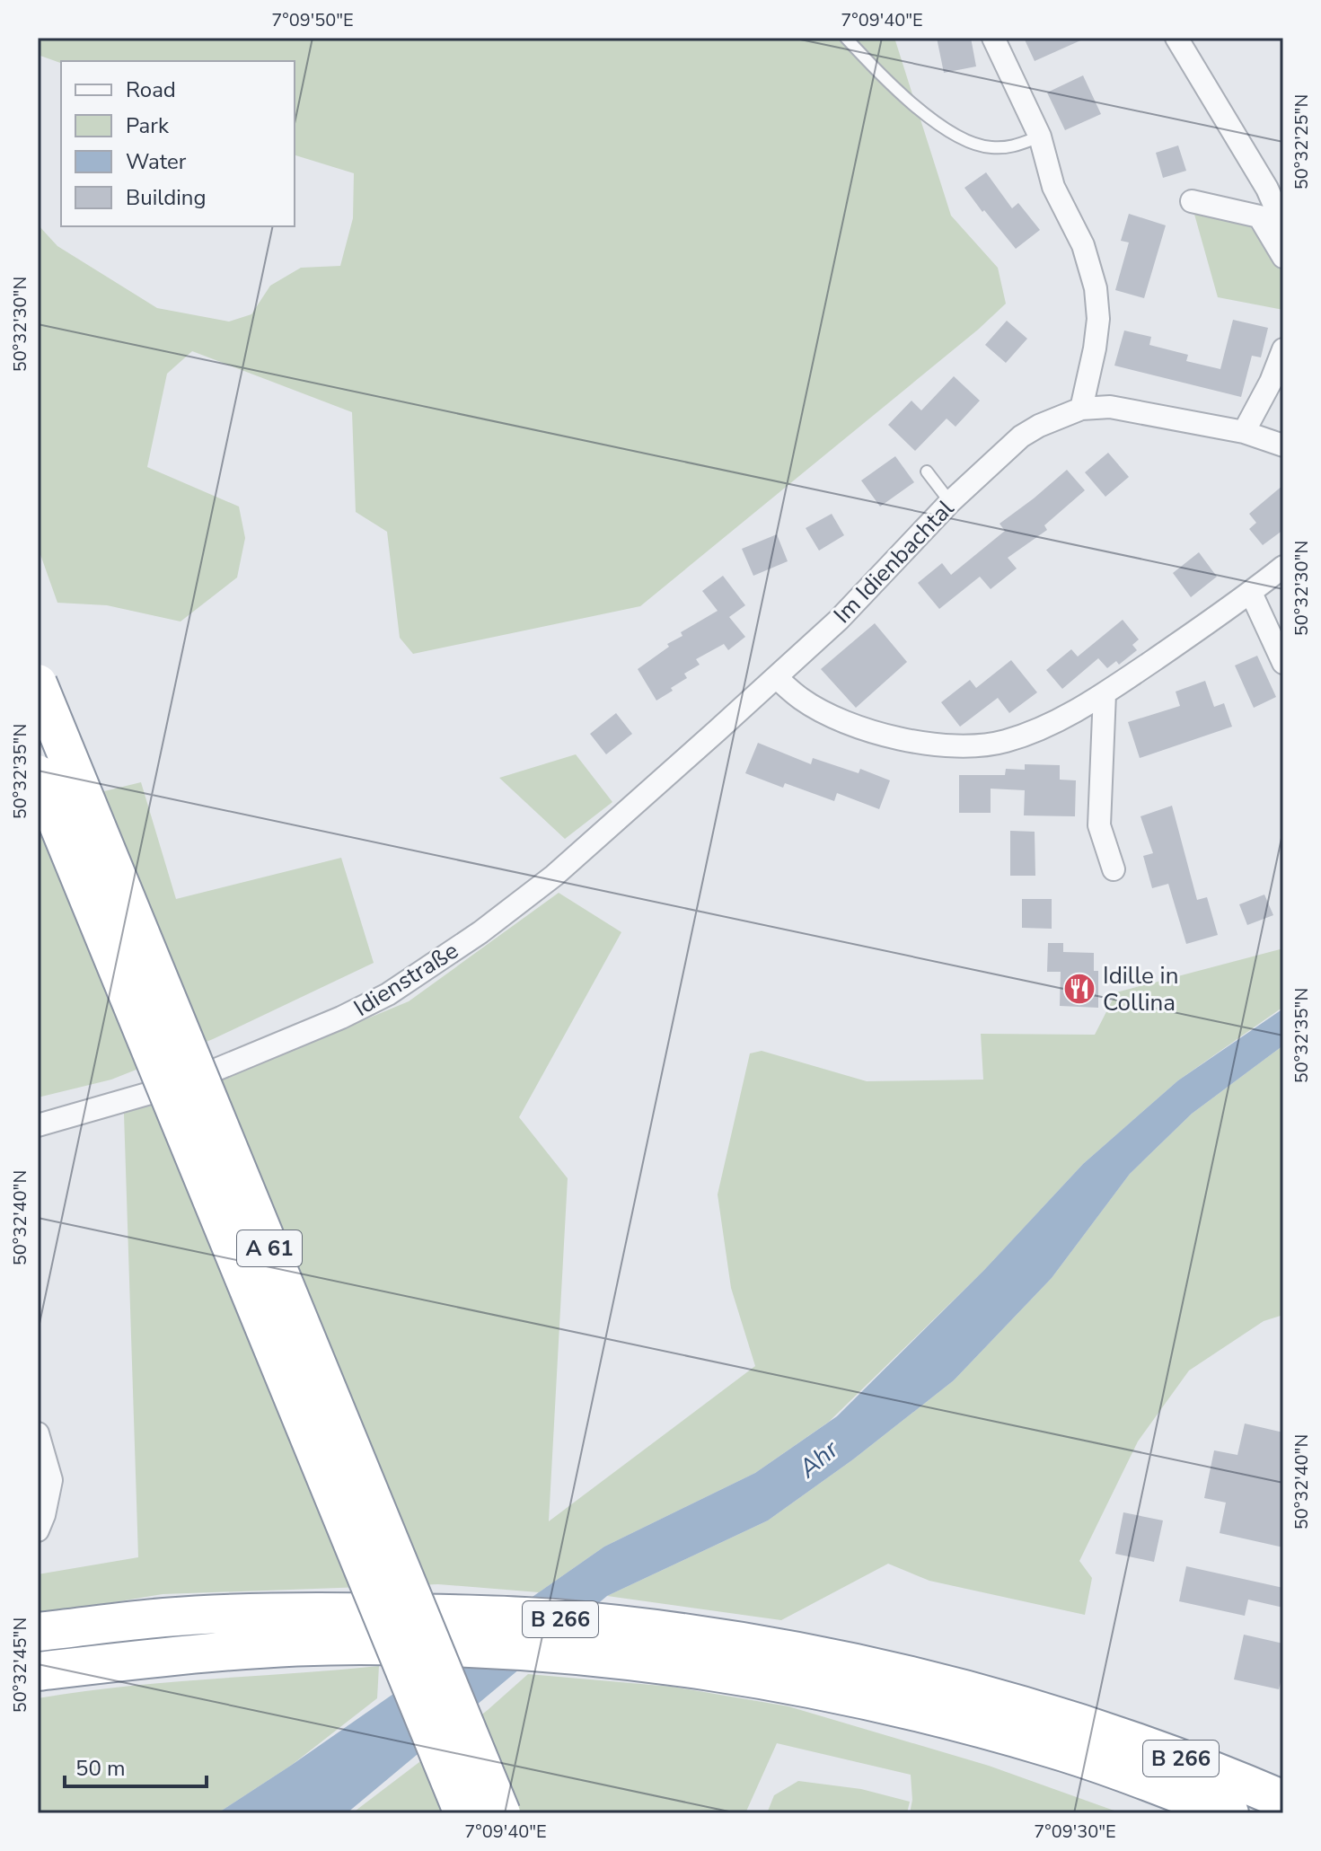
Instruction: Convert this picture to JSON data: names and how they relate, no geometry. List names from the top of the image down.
{
  "streets": {
    "highway": ["A 61", "B 266"],
    "street": ["Im Idienbachtal", "Idienstraße"]
  },
  "crossings": [
    ["Im Idienbachtal", "Idienstraße"]
  ],
  "water": ["Ahr"],
  "places": {
    "restaurant": ["Idille in Collina"]
  },
  "legend": [
    "Road",
    "Park",
    "Water",
    "Building"
  ],
  "scale_bar": "50 m",
  "coordinates": [
    "7°09'50\"E",
    "7°09'40\"E",
    "50°32'25\"N",
    "50°32'30\"N",
    "50°32'35\"N",
    "50°32'40\"N",
    "50°32'45\"N",
    "7°09'30\"E"
  ]
}
